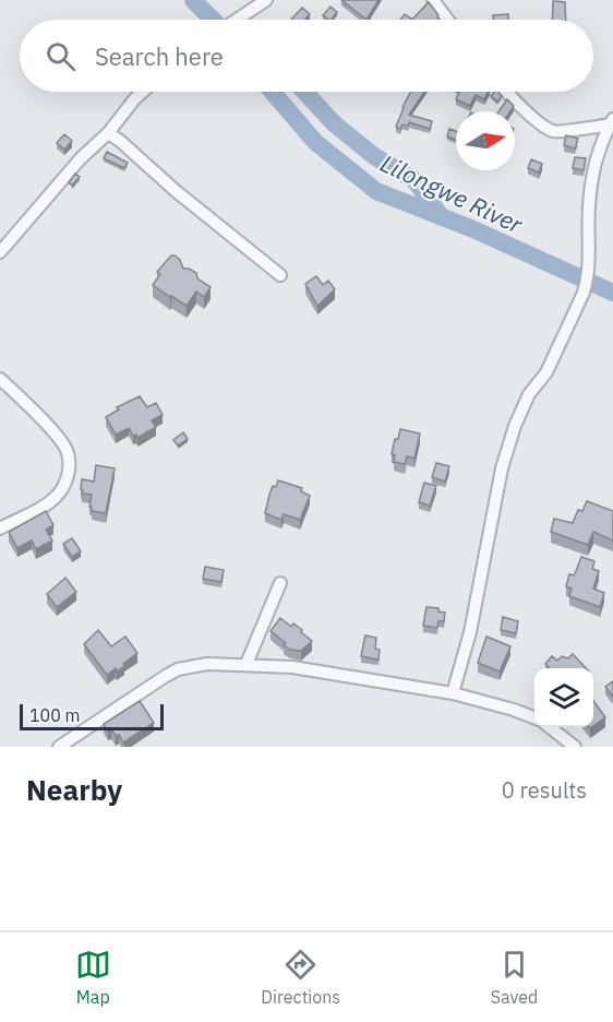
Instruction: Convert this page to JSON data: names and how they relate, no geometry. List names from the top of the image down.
{
  "water": ["Lilongwe River"],
  "scale_bar": "100 m",
  "north": "right",
  "page": {
    "search": "Search here",
    "scale": "100 m",
    "heading": ["Nearby", "0 results"],
    "nav": ["Map", "Directions", "Saved"]
  }
}
